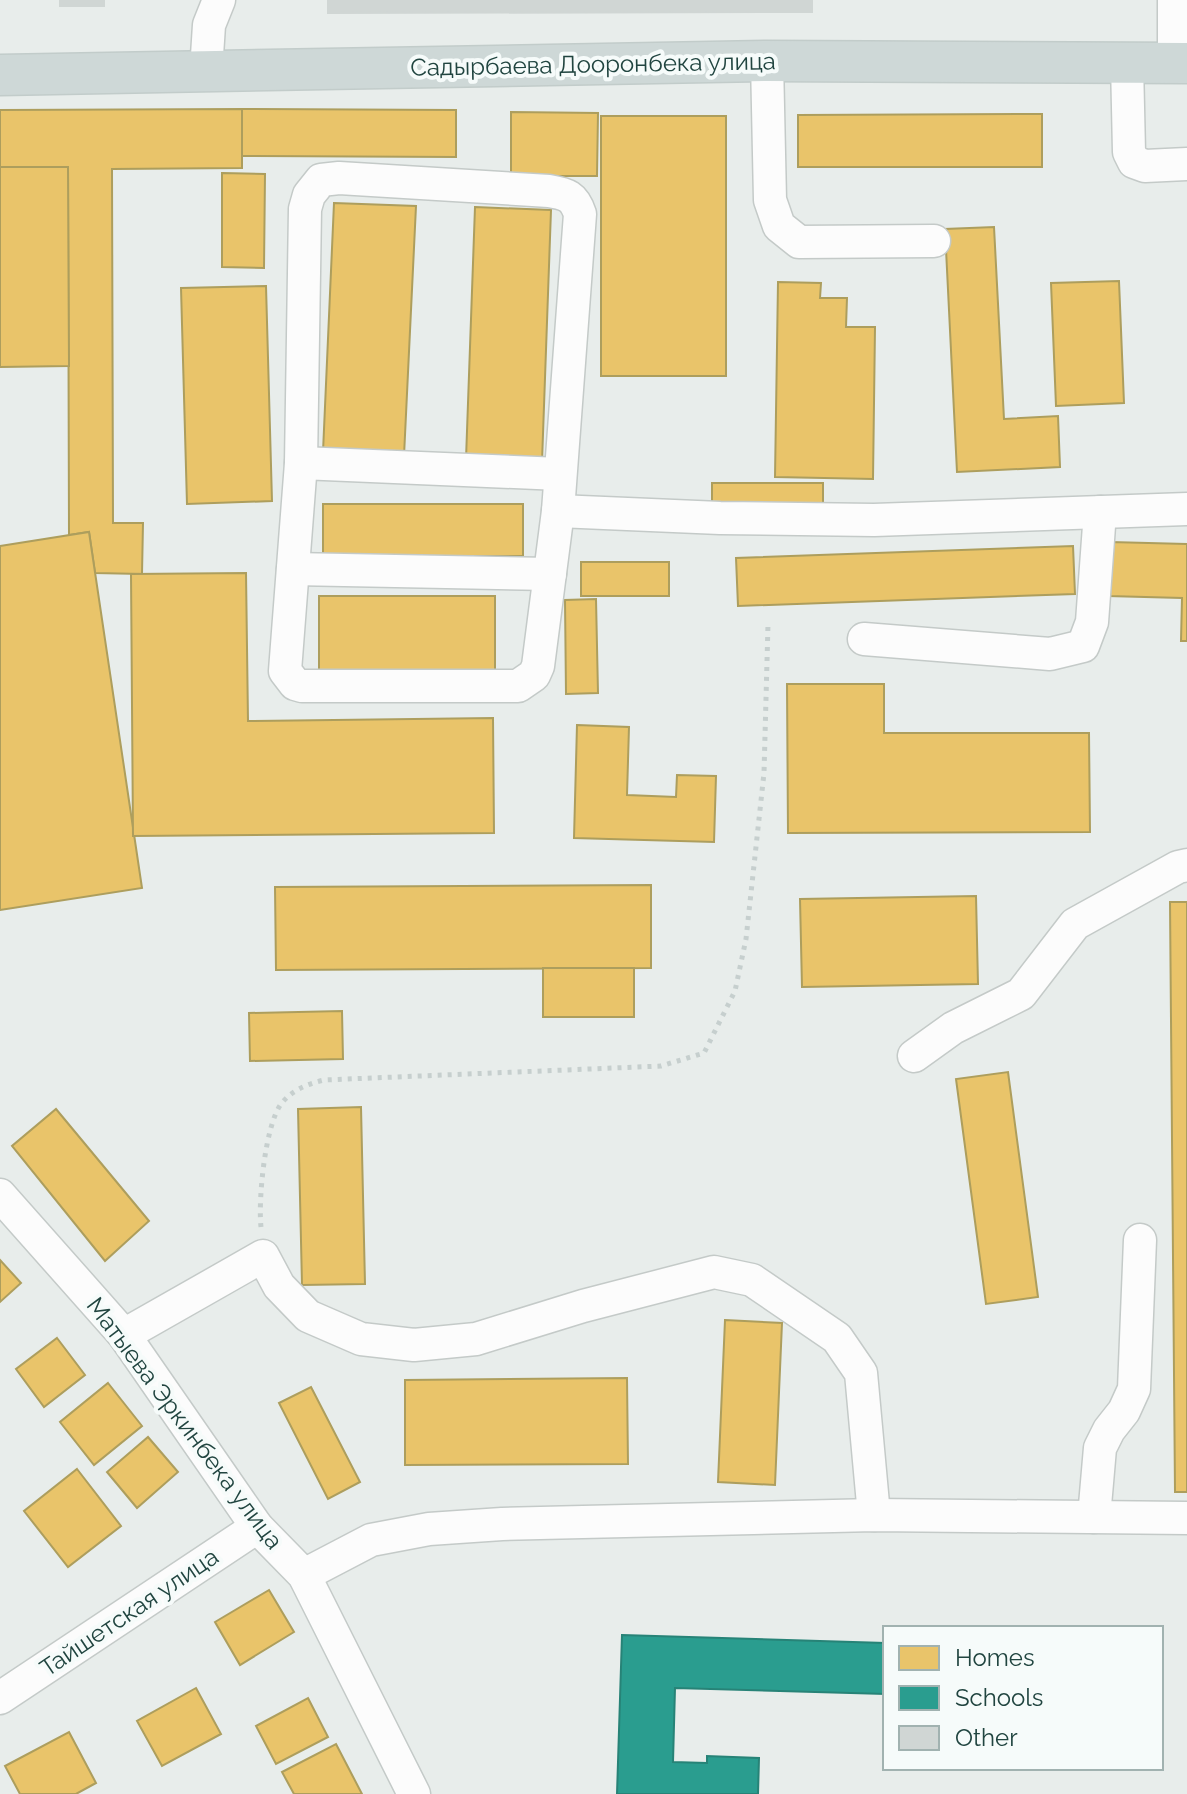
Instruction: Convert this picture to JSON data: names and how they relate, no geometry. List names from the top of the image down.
{
  "streets": {
    "main road": ["Садырбаева Дооронбека улица"],
    "street": ["Матыева Эркинбека улица", "Тайшетская улица"]
  },
  "crossings": [
    ["Матыева Эркинбека улица", "Тайшетская улица"]
  ],
  "legend": ["Homes", "Schools", "Other"]
}
